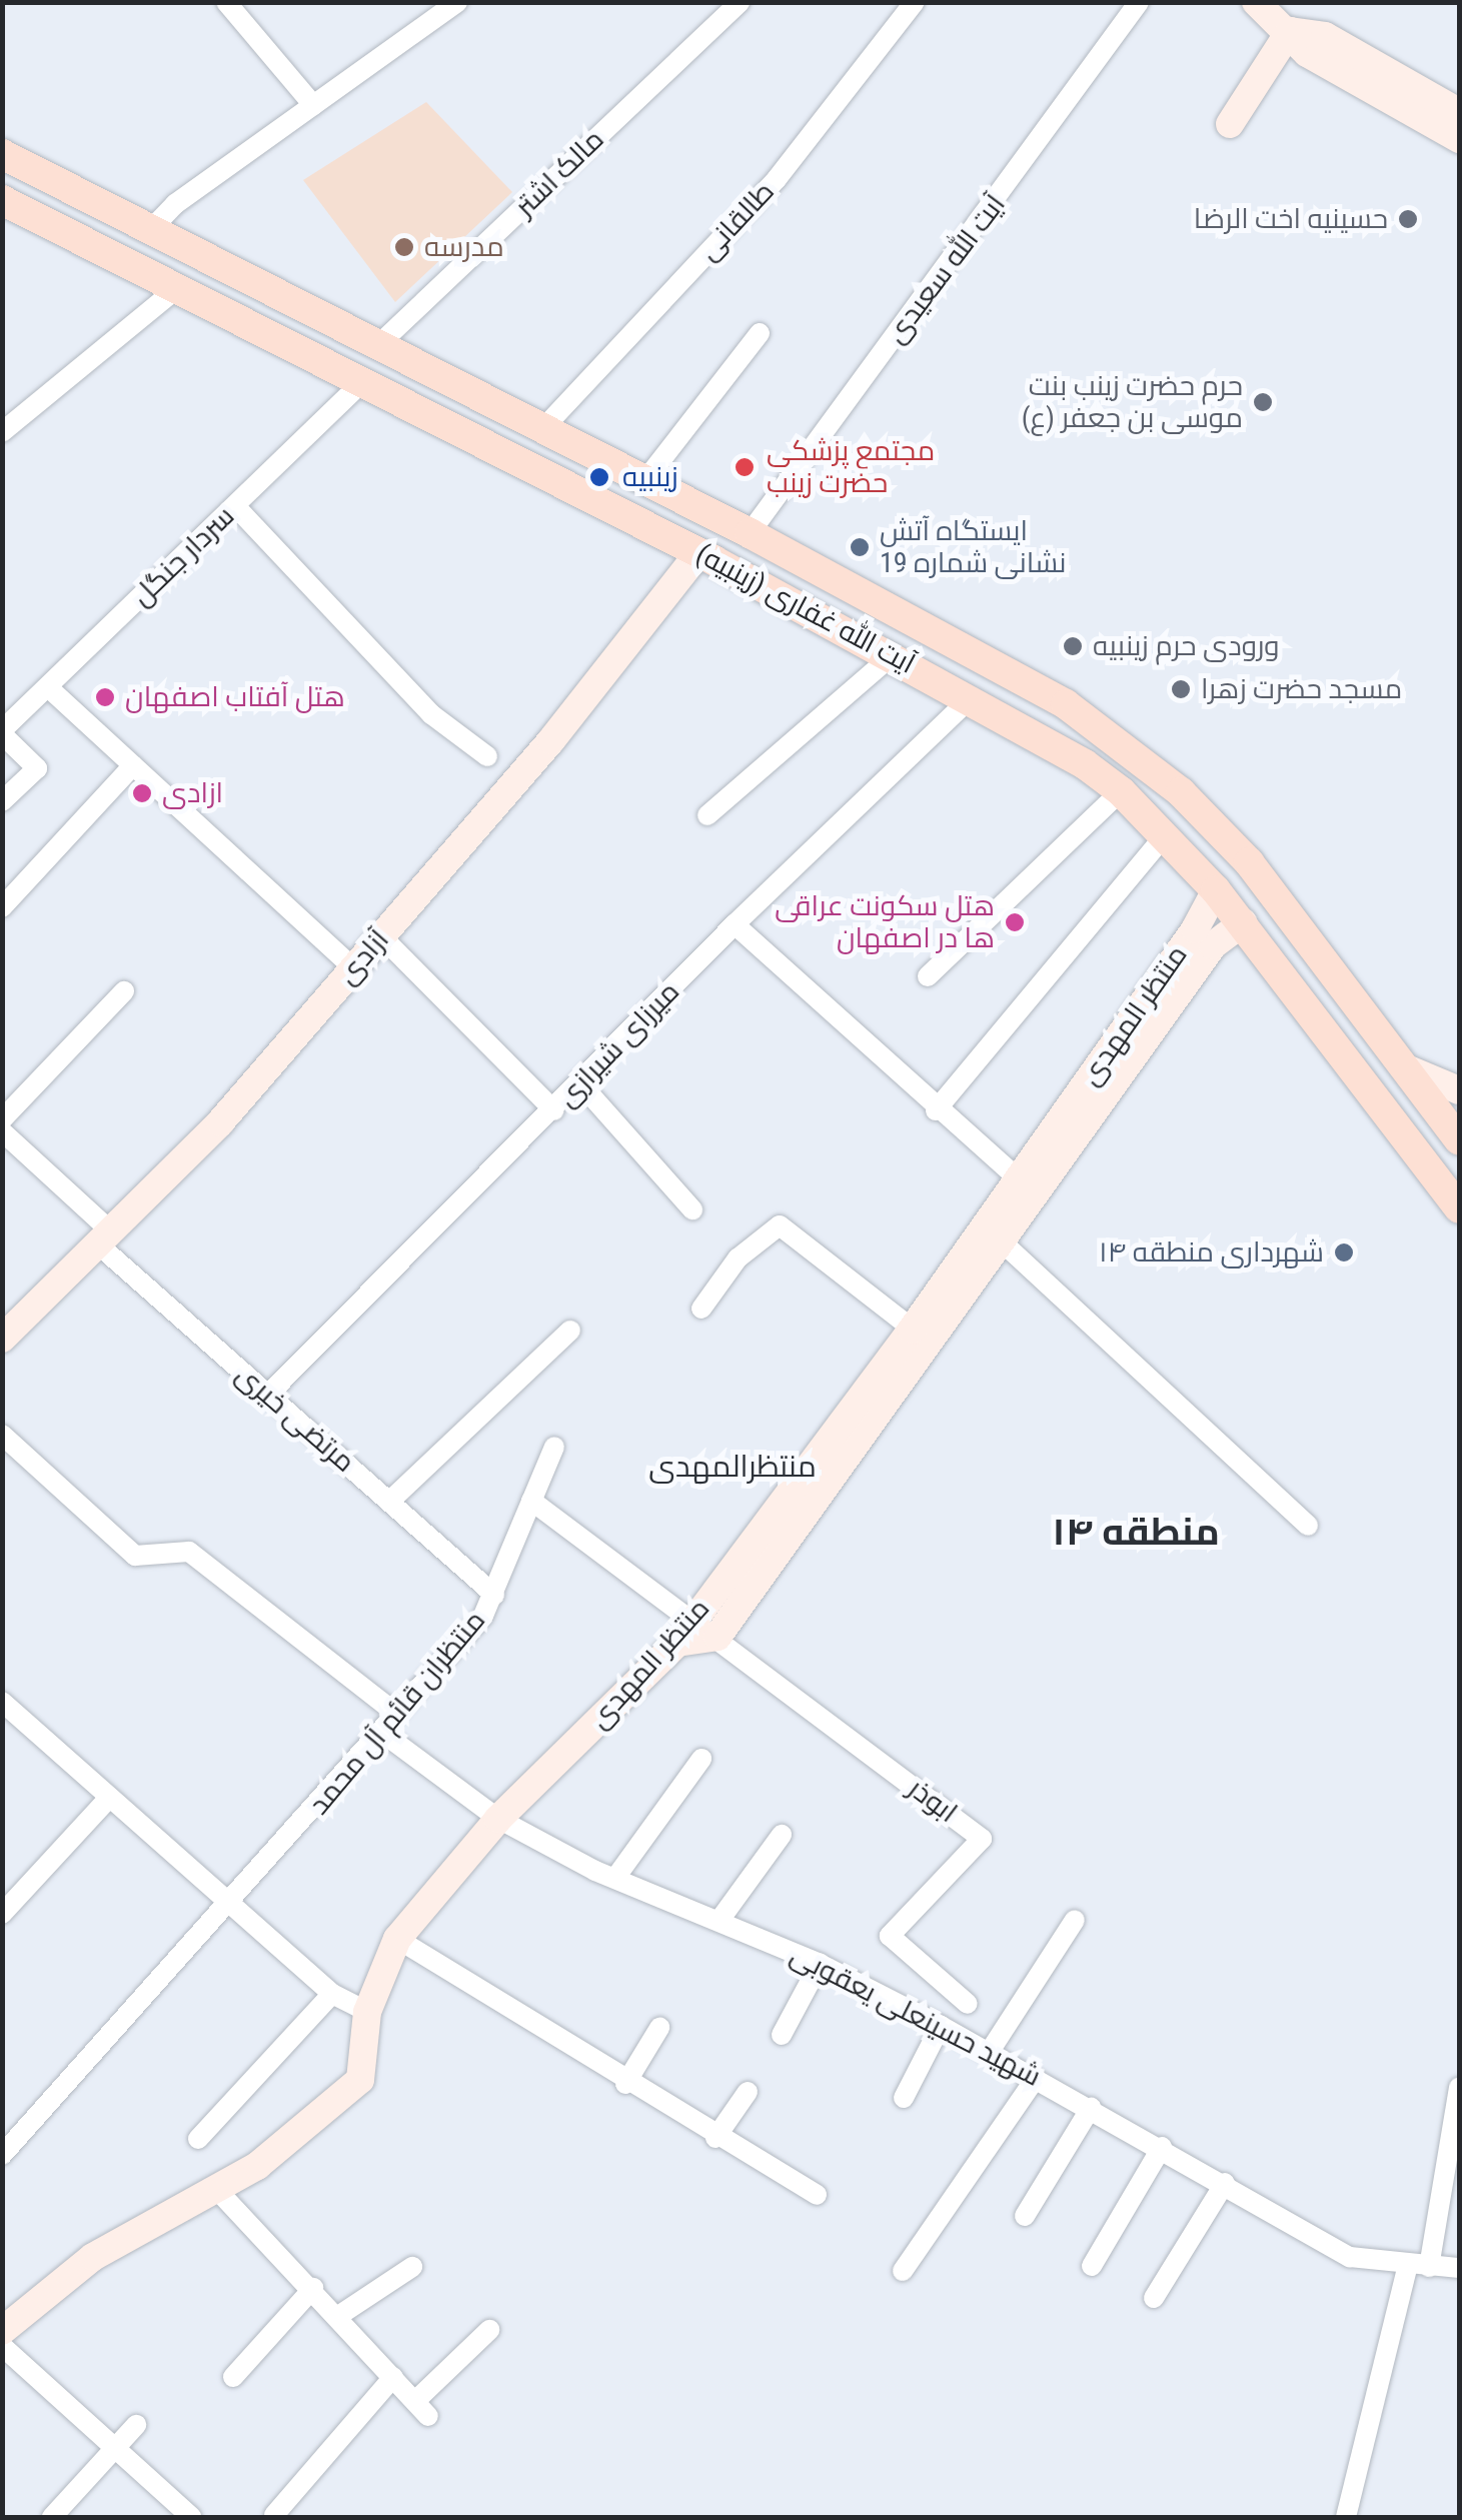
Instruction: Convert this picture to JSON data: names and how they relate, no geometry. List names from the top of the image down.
{
  "streets": {
    "main road": ["آیت الله غفاری (زینبیه)"],
    "street": [
      "مالک اشتر",
      "طالقانی",
      "آیت الله سعیدی",
      "سردار جنگل",
      "آزادی",
      "منتظر المهدی",
      "میرزای شیرازی",
      "مرتضی خیری",
      "منتظران قائم آل محمد",
      "ابوذر",
      "شهید حسینعلی یعقوبی"
    ]
  },
  "crossings": [
    ["مالک اشتر", "آیت الله غفاری (زینبیه)"],
    ["طالقانی", "آیت الله غفاری (زینبیه)"],
    ["آیت الله سعیدی", "آیت الله غفاری (زینبیه)"],
    ["سردار جنگل", "آیت الله غفاری (زینبیه)"],
    ["آیت الله غفاری (زینبیه)", "آزادی"],
    ["آیت الله غفاری (زینبیه)", "منتظر المهدی"],
    ["آیت الله غفاری (زینبیه)", "میرزای شیرازی"],
    ["آزادی", "مرتضی خیری"],
    ["منتظر المهدی", "شهید حسینعلی یعقوبی"],
    ["میرزای شیرازی", "مرتضی خیری"],
    ["مرتضی خیری", "منتظران قائم آل محمد"],
    ["منتظران قائم آل محمد", "شهید حسینعلی یعقوبی"]
  ],
  "districts": ["منتظرالمهدی", "منطقه ۱۴"],
  "places": [
    "حسینیه اخت الرضا",
    "مدرسه",
    "حرم حضرت زینب بنت موسی بن جعفر (ع)",
    "مجتمع پزشکی حضرت زینب",
    "زینبیه",
    "ایستگاه آتش نشانی شماره 19",
    "ورودی حرم زینبیه",
    "مسجد حضرت زهرا",
    "هتل آفتاب اصفهان",
    "ازادی",
    "هتل سکونت عراقی ها در اصفهان",
    "شهرداری منطقه ۱۴"
  ]
}
